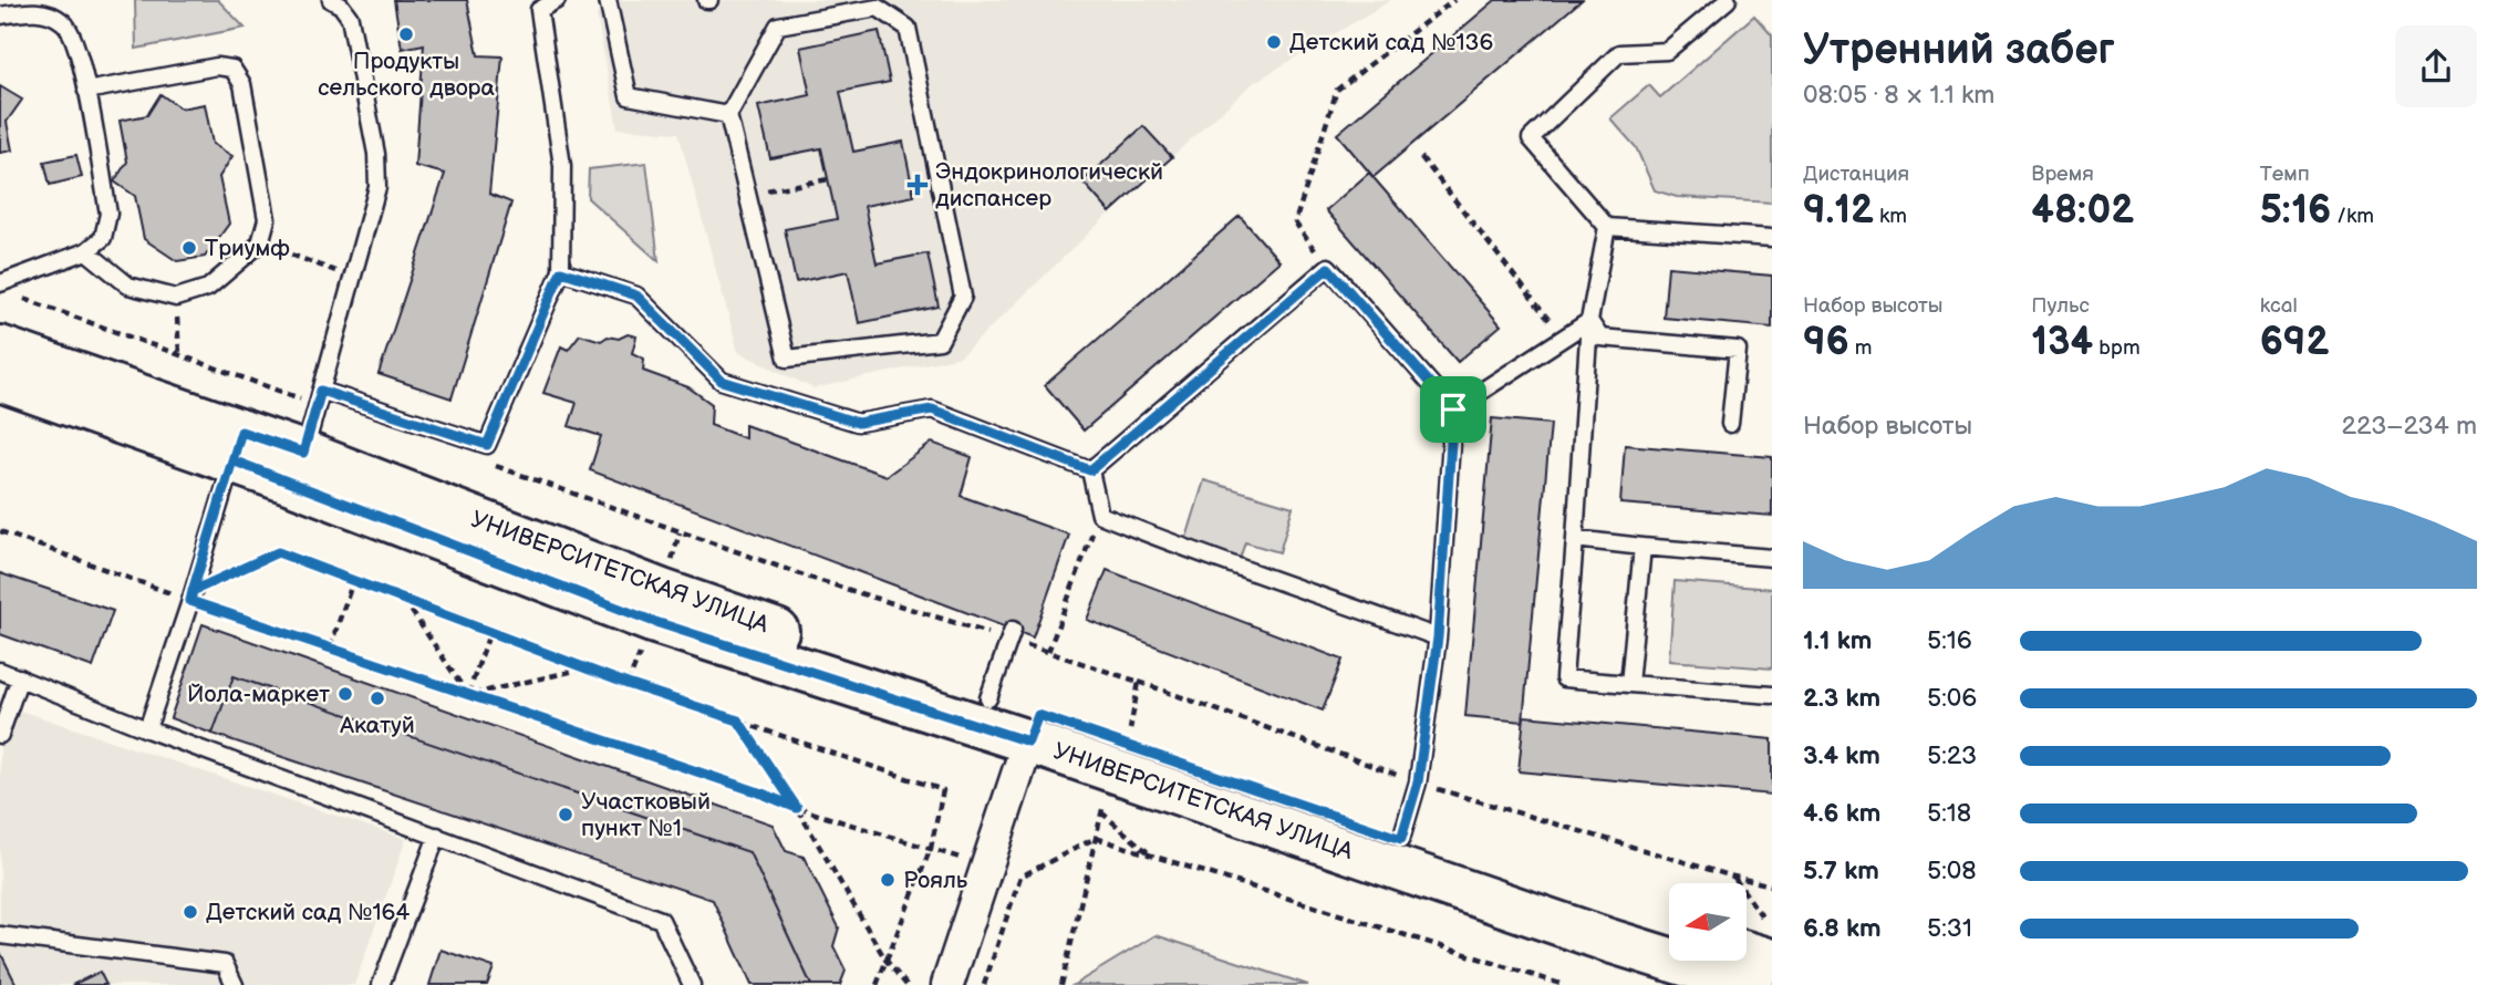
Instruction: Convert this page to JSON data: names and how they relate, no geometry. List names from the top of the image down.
{
  "streets": {
    "main road": ["УНИВЕРСИТЕТСКАЯ УЛИЦА"]
  },
  "places": {
    "other": [
      "Продукты сельского двора",
      "Детский сад №136",
      "Триумф",
      "Йола-маркет",
      "Акатуй",
      "Участковый пункт №1",
      "Рояль",
      "Детский сад №164"
    ],
    "health": ["Эндокринологическй диспансер"]
  },
  "north": "left",
  "page": {
    "heading": ["Утренний забег", "08:05 · 8 × 1.1 km"],
    "stats": [
      ["Дистанция", "9.12 km"],
      ["Время", "48:02"],
      ["Темп", "5:16 /km"],
      ["Набор высоты", "96 m"],
      ["Пульс", "134 bpm"],
      ["kcal", "692"]
    ],
    "chart": ["Набор высоты", "223–234 m"],
    "list": [
      {
        "name": "1.1 km",
        "note": "5:16"
      },
      {
        "name": "2.3 km",
        "note": "5:06"
      },
      {
        "name": "3.4 km",
        "note": "5:23"
      },
      {
        "name": "4.6 km",
        "note": "5:18"
      },
      {
        "name": "5.7 km",
        "note": "5:08"
      },
      {
        "name": "6.8 km",
        "note": "5:31"
      }
    ]
  }
}
